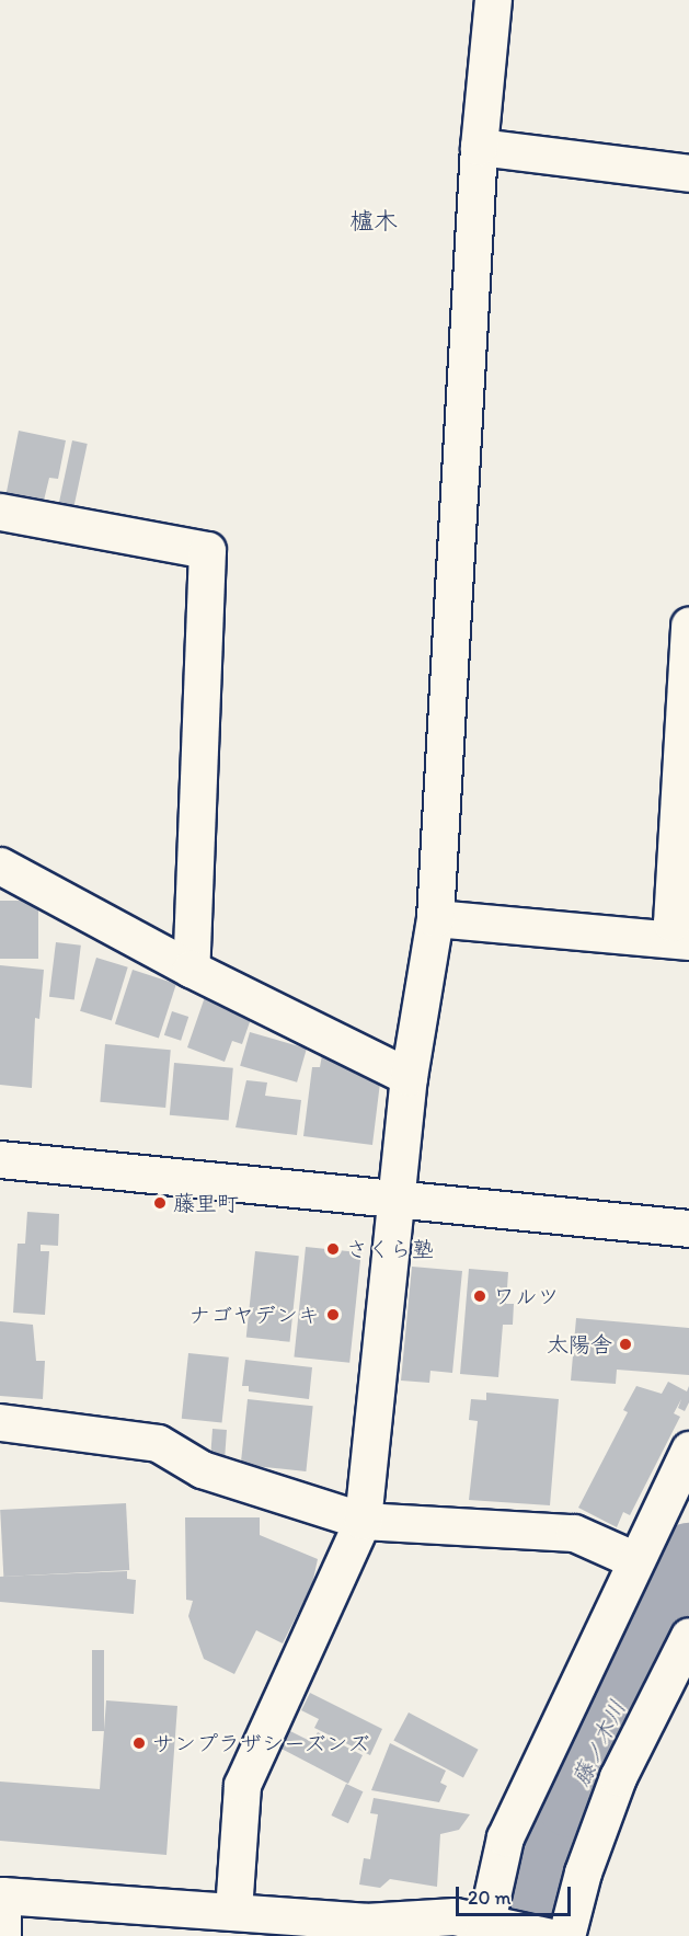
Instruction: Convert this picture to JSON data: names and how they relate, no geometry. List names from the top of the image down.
{
  "districts": ["櫨木"],
  "water": ["藤ノ木川"],
  "places": [
    "藤里町",
    "さくら塾",
    "ワルツ",
    "ナゴヤデンキ",
    "太陽舎",
    "サンプラザシーズンズ"
  ],
  "scale_bar": "20 m"
}
